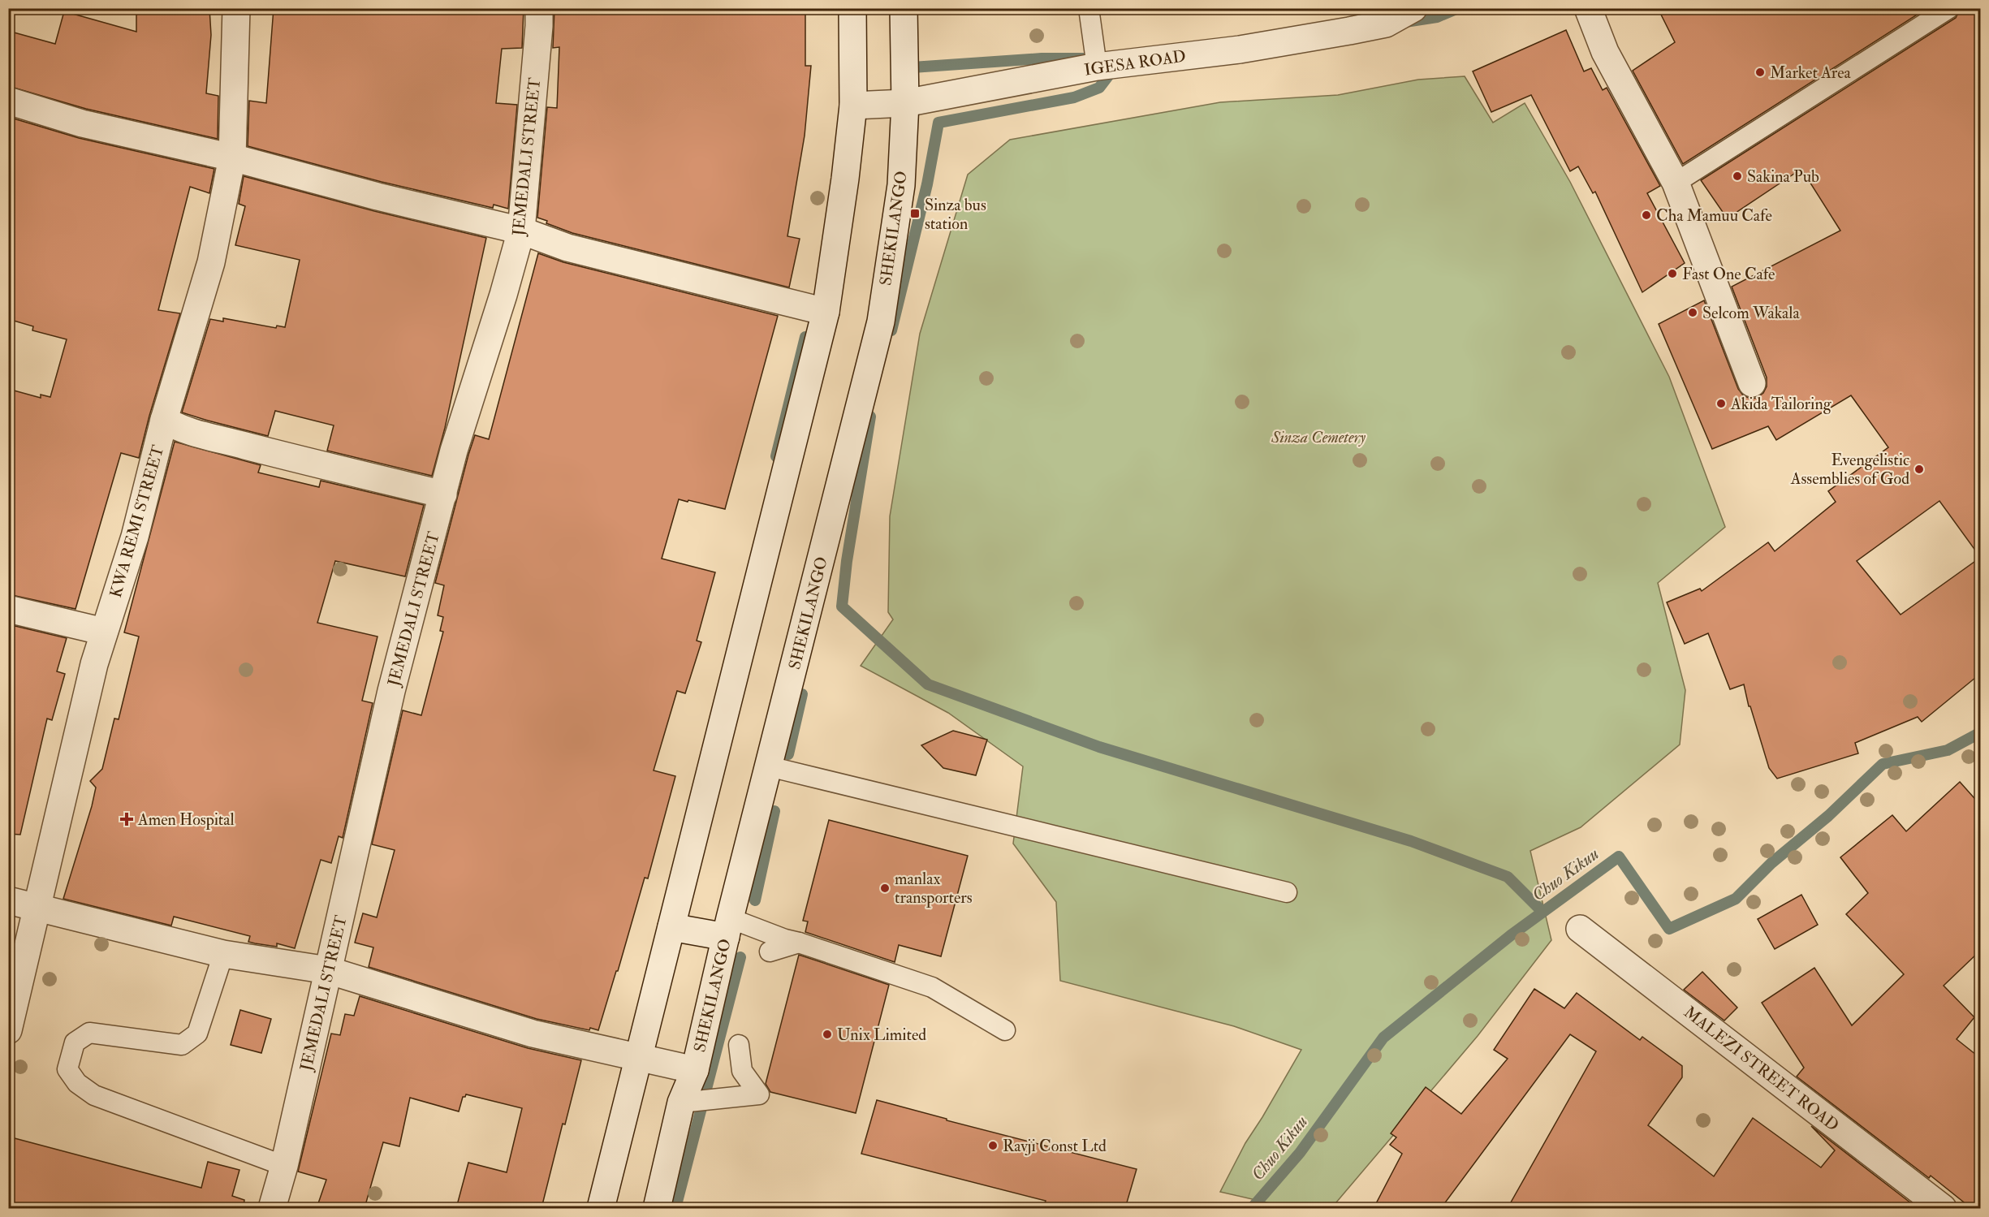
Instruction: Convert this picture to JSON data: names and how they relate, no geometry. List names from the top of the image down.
{
  "streets": {
    "street": [
      "IGESA ROAD",
      "JEMEDALI STREET",
      "SHEKILANGO",
      "KWA REMI STREET",
      "MALEZI STREET ROAD"
    ]
  },
  "crossings": [
    ["IGESA ROAD", "SHEKILANGO"]
  ],
  "water": ["Chuo Kikuu"],
  "parks": ["Sinza Cemetery"],
  "places": {
    "other": [
      "Market Area",
      "Sakina Pub",
      "Cha Mamuu Cafe",
      "Fast One Cafe",
      "Selcom Wakala",
      "Akida Tailoring",
      "Evengelistic Assemblies of God",
      "manlax transporters",
      "Unix Limited",
      "Ravji Const Ltd"
    ],
    "transit": ["Sinza bus station"],
    "health": ["Amen Hospital"]
  }
}
